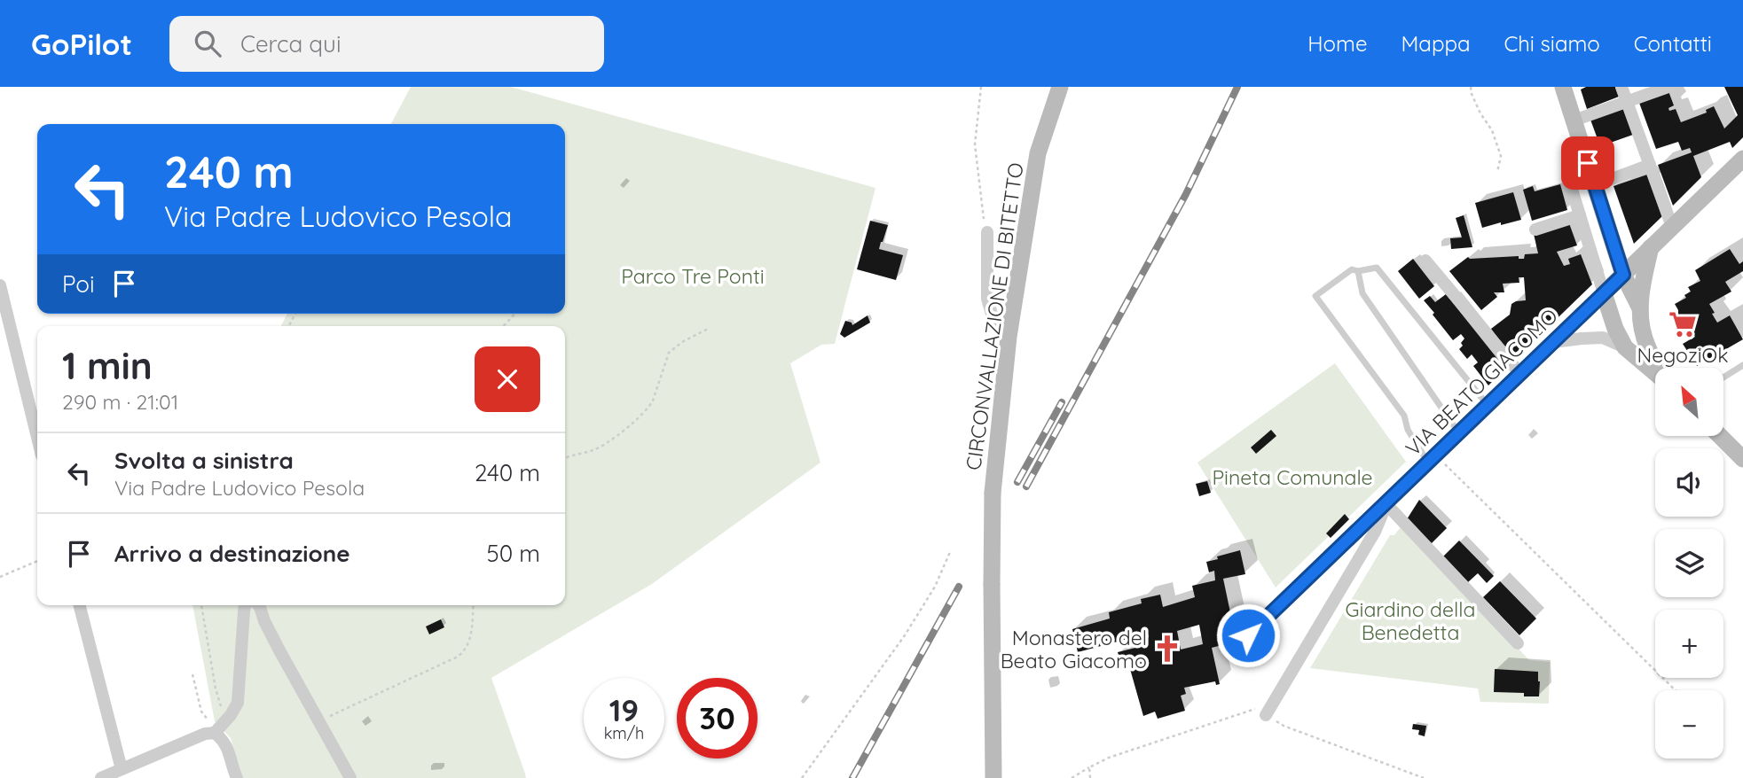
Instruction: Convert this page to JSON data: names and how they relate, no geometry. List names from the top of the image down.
{
  "streets": {
    "street": ["CIRCONVALLAZIONE DI BITETTO", "VIA BEATO GIACOMO"]
  },
  "parks": ["Parco Tre Ponti", "Pineta Comunale", "Giardino della Benedetta"],
  "places": {
    "supermarket": ["NegoziOk"],
    "church": ["Monastero del Beato Giacomo"]
  },
  "north": "top left",
  "page": {
    "header": "GoPilot",
    "search": "Cerca qui",
    "nav": [
      "Home",
      "Mappa",
      "Chi siamo",
      "Contatti"
    ],
    "turn": ["240 m", "Via Padre Ludovico Pesola"],
    "then": "Poi",
    "heading": ["1 min", "290 m · 21:01"],
    "map_buttons": ["+", "−"],
    "list": [
      {
        "name": "Svolta a sinistra",
        "note": "Via Padre Ludovico Pesola",
        "value": "240 m"
      },
      {
        "name": "Arrivo a destinazione",
        "value": "50 m"
      }
    ],
    "speed": "19 km/h",
    "limit": "30"
  }
}
